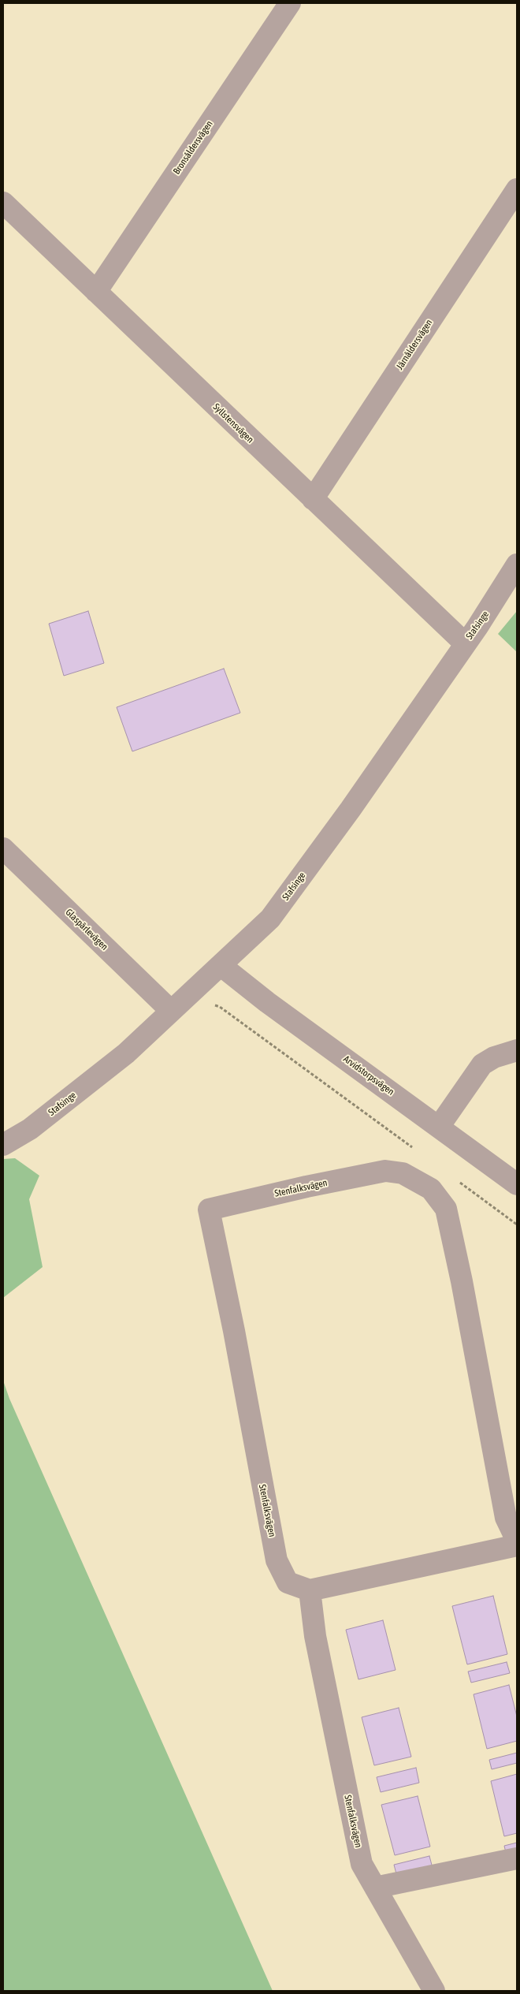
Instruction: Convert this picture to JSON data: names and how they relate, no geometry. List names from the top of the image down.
{
  "streets": {
    "street": [
      "Bronsåldersvägen",
      "Järnåldersvägen",
      "Syllstensvägen",
      "Stafsinge",
      "Glaspärlevägen",
      "Arvidstorpsvägen",
      "Stenfalksvägen"
    ]
  },
  "crossings": [
    ["Bronsåldersvägen", "Syllstensvägen"],
    ["Järnåldersvägen", "Syllstensvägen"],
    ["Syllstensvägen", "Stafsinge"],
    ["Stafsinge", "Glaspärlevägen"],
    ["Stafsinge", "Arvidstorpsvägen"]
  ]
}
